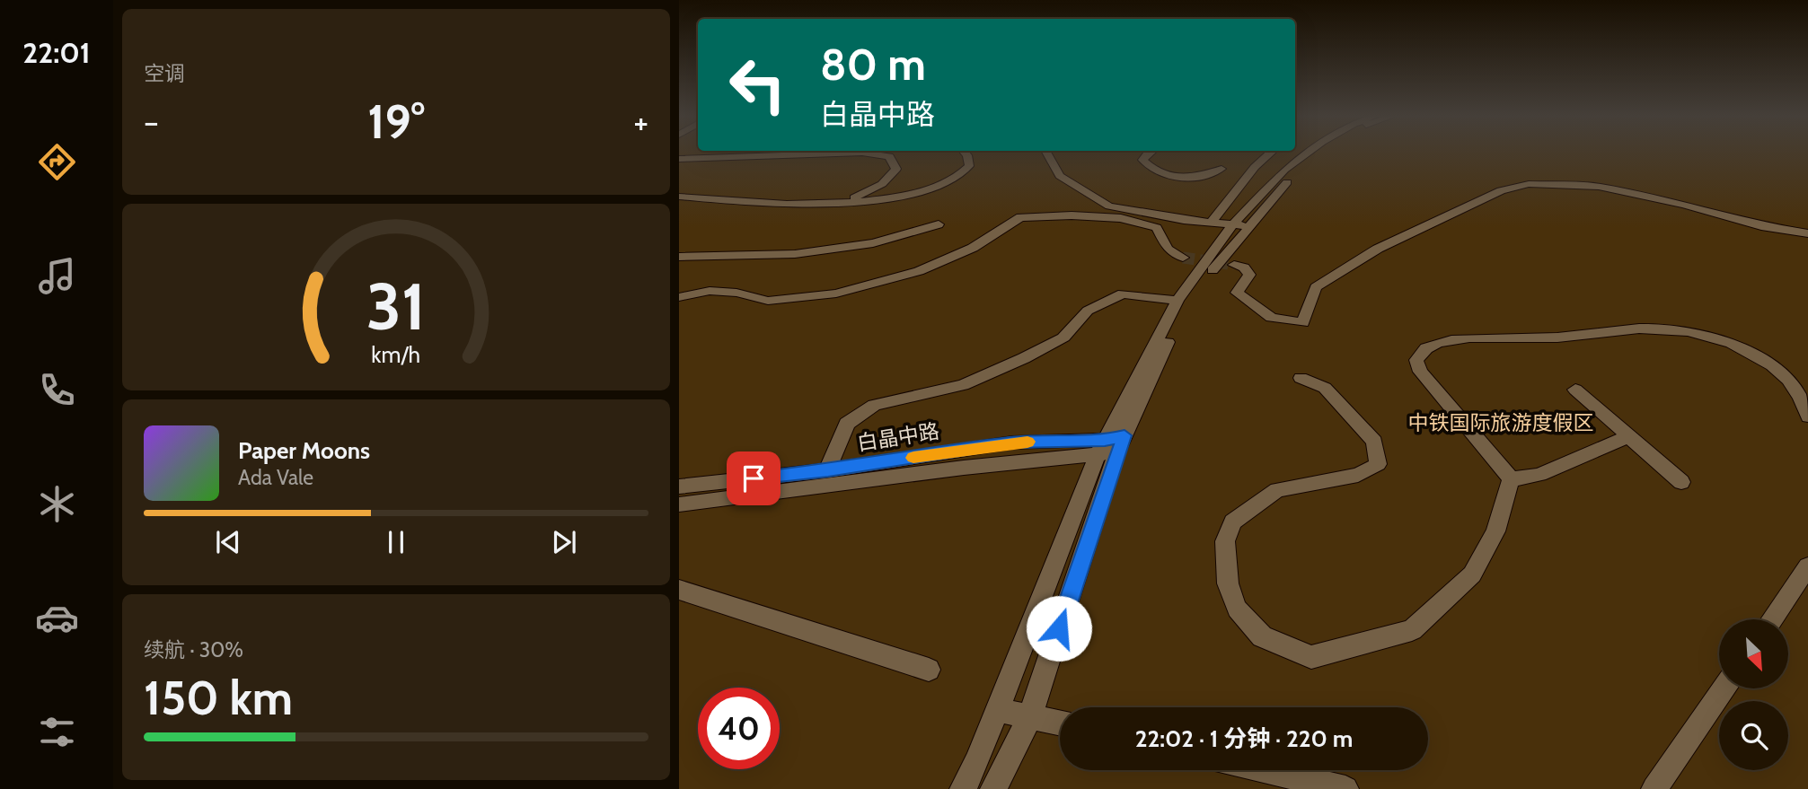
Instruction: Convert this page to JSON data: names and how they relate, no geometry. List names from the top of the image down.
{
  "streets": {
    "street": ["白晶中路"]
  },
  "parks": ["中铁国际旅游度假区"],
  "north": "bottom right",
  "page": {
    "tabs": "22:01",
    "tile": [
      "空调",
      ["续航 · 30%", "150 km"]
    ],
    "turn": ["80 m", "白晶中路"],
    "heat": ["−", "19°", "+"],
    "song": ["Paper Moons", "Ada Vale"],
    "limit": "40",
    "trip": "22:02 · 1 分钟 · 220 m",
    "gauge": ["31", "km/h"]
  }
}
